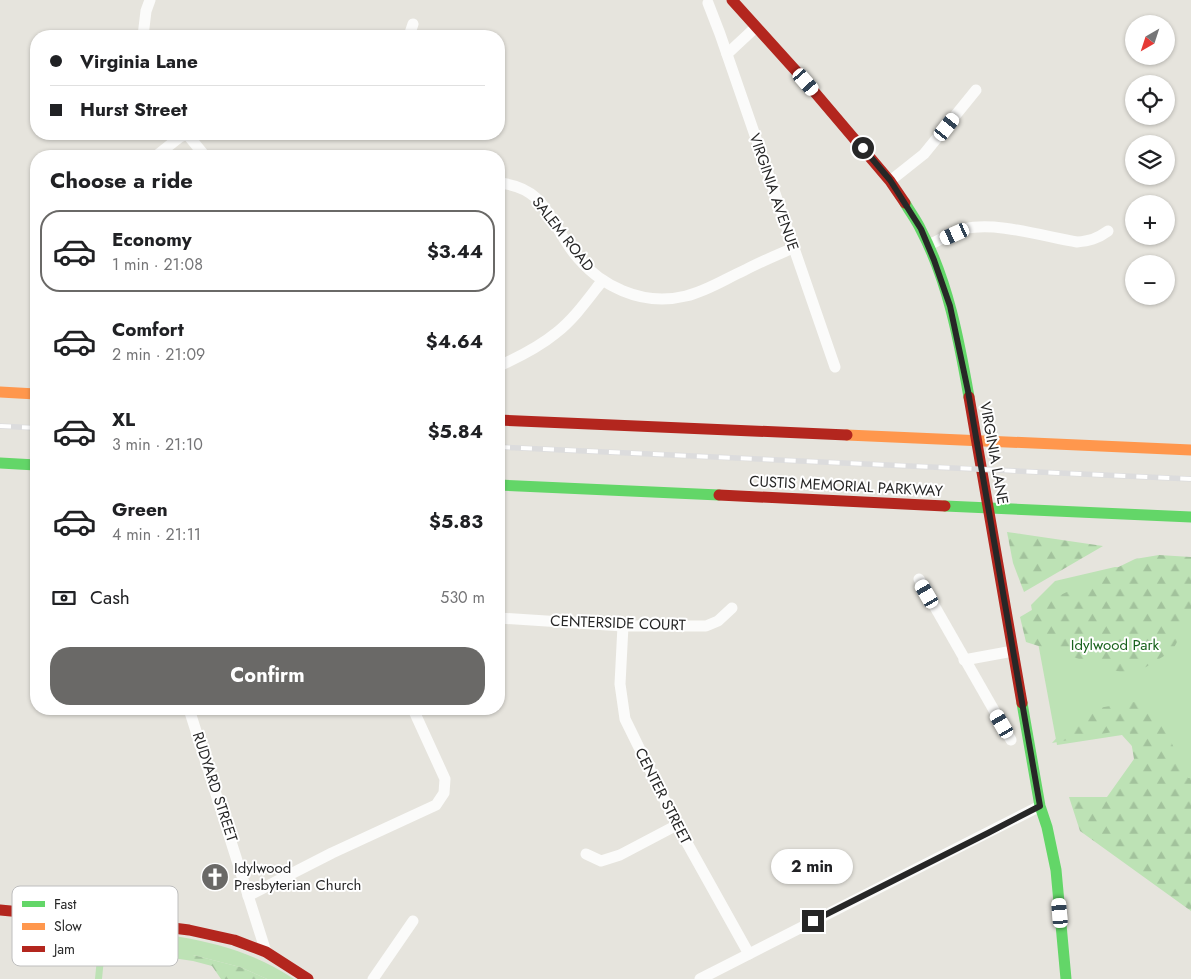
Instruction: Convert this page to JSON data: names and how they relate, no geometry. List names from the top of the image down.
{
  "streets": {
    "main road": ["VIRGINIA LANE", "CUSTIS MEMORIAL PARKWAY"],
    "street": [
      "VIRGINIA AVENUE",
      "SALEM ROAD",
      "CENTERSIDE COURT",
      "RUDYARD STREET",
      "CENTER STREET"
    ]
  },
  "crossings": [
    ["VIRGINIA AVENUE", "SALEM ROAD"],
    ["CENTERSIDE COURT", "CENTER STREET"]
  ],
  "parks": ["Idylwood Park"],
  "places": {
    "church": ["Idylwood Presbyterian Church"]
  },
  "legend": ["Fast", "Slow", "Jam"],
  "north": "bottom left",
  "page": {
    "map_buttons": ["+", "−"],
    "banner": ["Virginia Lane", "Hurst Street"],
    "heading": "Choose a ride",
    "list": [
      {
        "name": "Economy",
        "note": "1 min · 21:08",
        "value": "$3.44"
      },
      {
        "name": "Comfort",
        "note": "2 min · 21:09",
        "value": "$4.64"
      },
      {
        "name": "XL",
        "note": "3 min · 21:10",
        "value": "$5.84"
      },
      {
        "name": "Green",
        "note": "4 min · 21:11",
        "value": "$5.83"
      }
    ],
    "pay": ["Cash", "530 m"],
    "buttons": "Confirm",
    "bubble": "2 min"
  }
}
